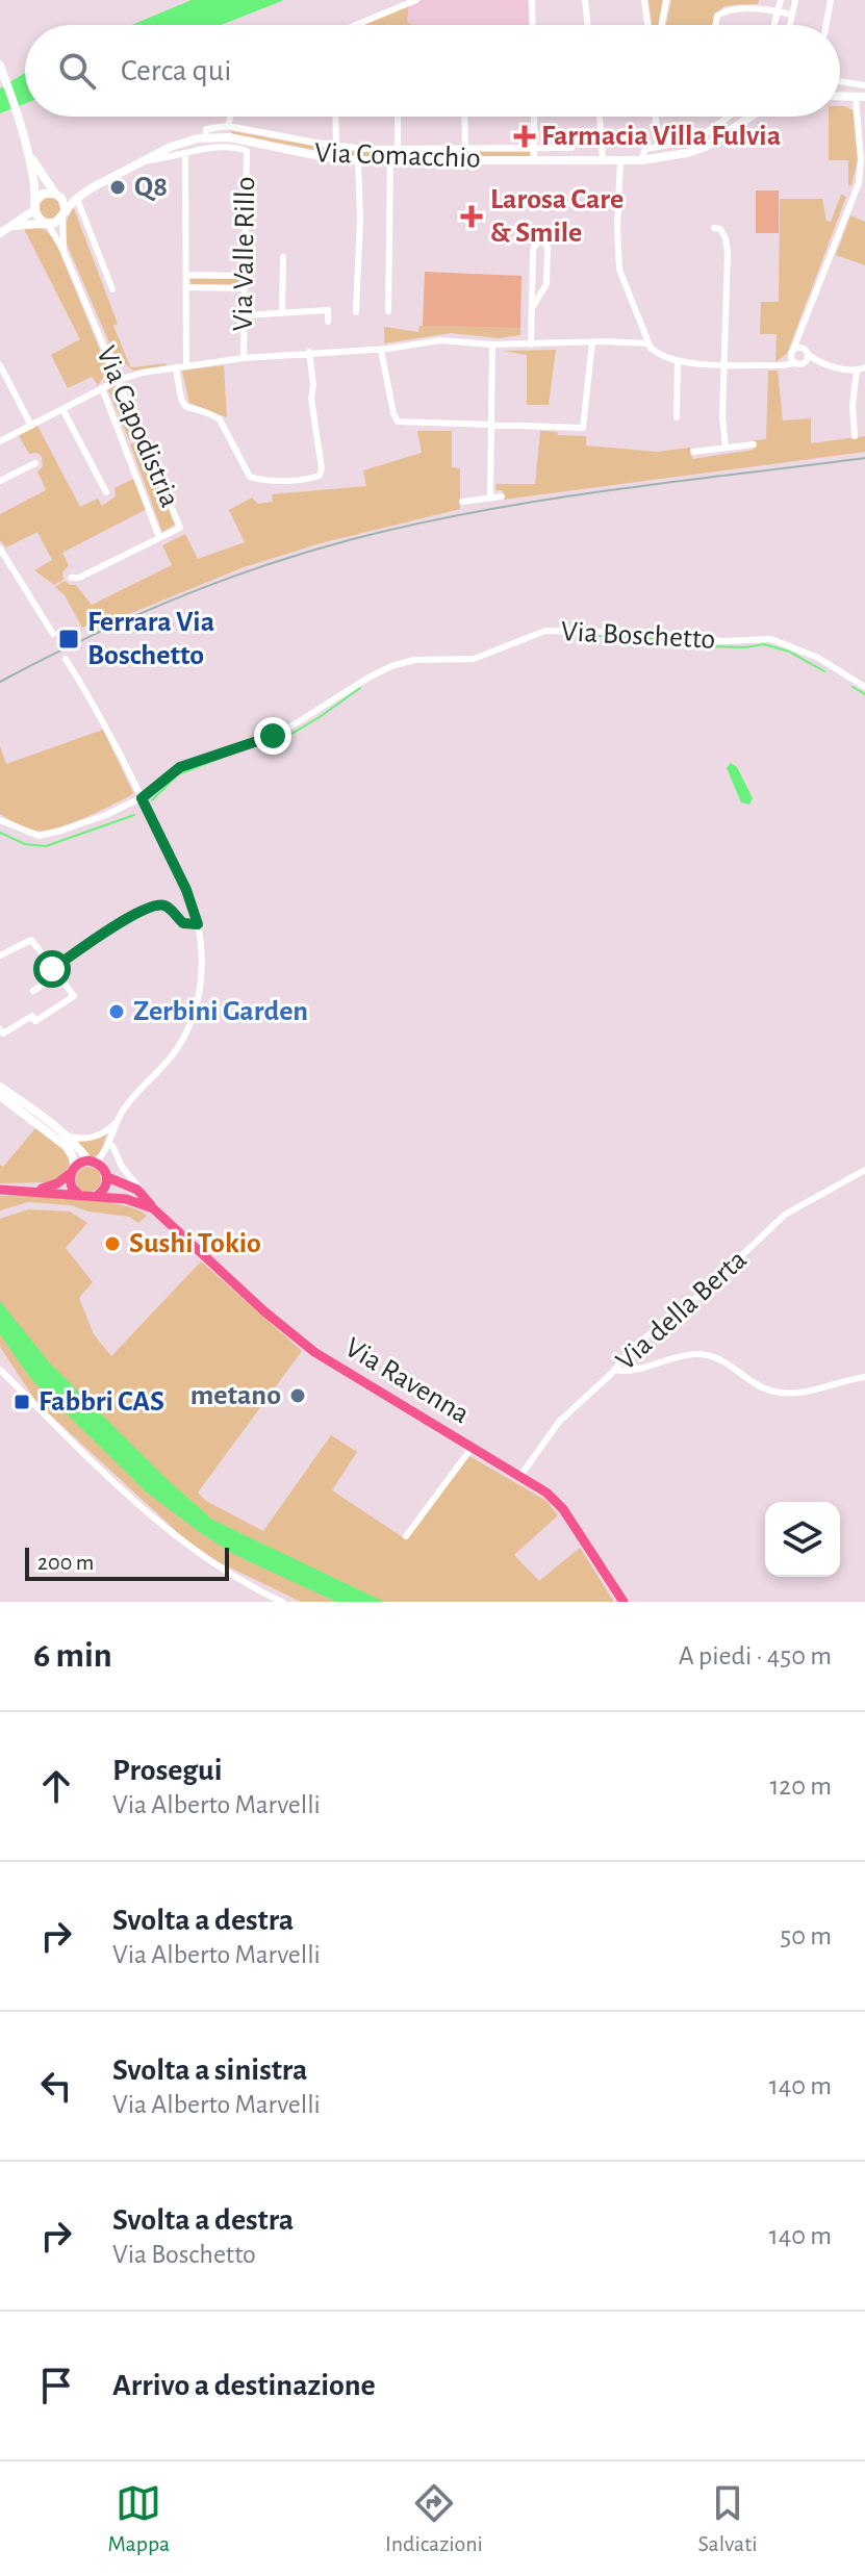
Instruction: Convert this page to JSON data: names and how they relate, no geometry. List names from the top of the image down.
{
  "streets": {
    "main road": ["Via Comacchio", "Via Ravenna"],
    "street": [
      "Via Valle Rillo",
      "Via Capodistria",
      "Via Boschetto",
      "Via della Berta"
    ]
  },
  "crossings": [
    ["Via Comacchio", "Via Capodistria"],
    ["Via della Berta", "Via Ravenna"]
  ],
  "places": {
    "health": ["Farmacia Villa Fulvia", "Larosa Care & Smile"],
    "other": [
      "Q8",
      "Zerbini Garden",
      "Sushi Tokio",
      "metano"
    ],
    "transit": ["Ferrara Via Boschetto", "Fabbri CAS"]
  },
  "scale_bar": "200 m",
  "page": {
    "search": "Cerca qui",
    "scale": "200 m",
    "heading": ["6 min", "A piedi · 450 m"],
    "list": [
      ["Prosegui", "Via Alberto Marvelli", "120 m"],
      ["Svolta a destra", "Via Alberto Marvelli", "50 m"],
      ["Svolta a sinistra", "Via Alberto Marvelli", "140 m"],
      ["Svolta a destra", "Via Boschetto", "140 m"],
      "Arrivo a destinazione"
    ],
    "nav": ["Mappa", "Indicazioni", "Salvati"]
  }
}
